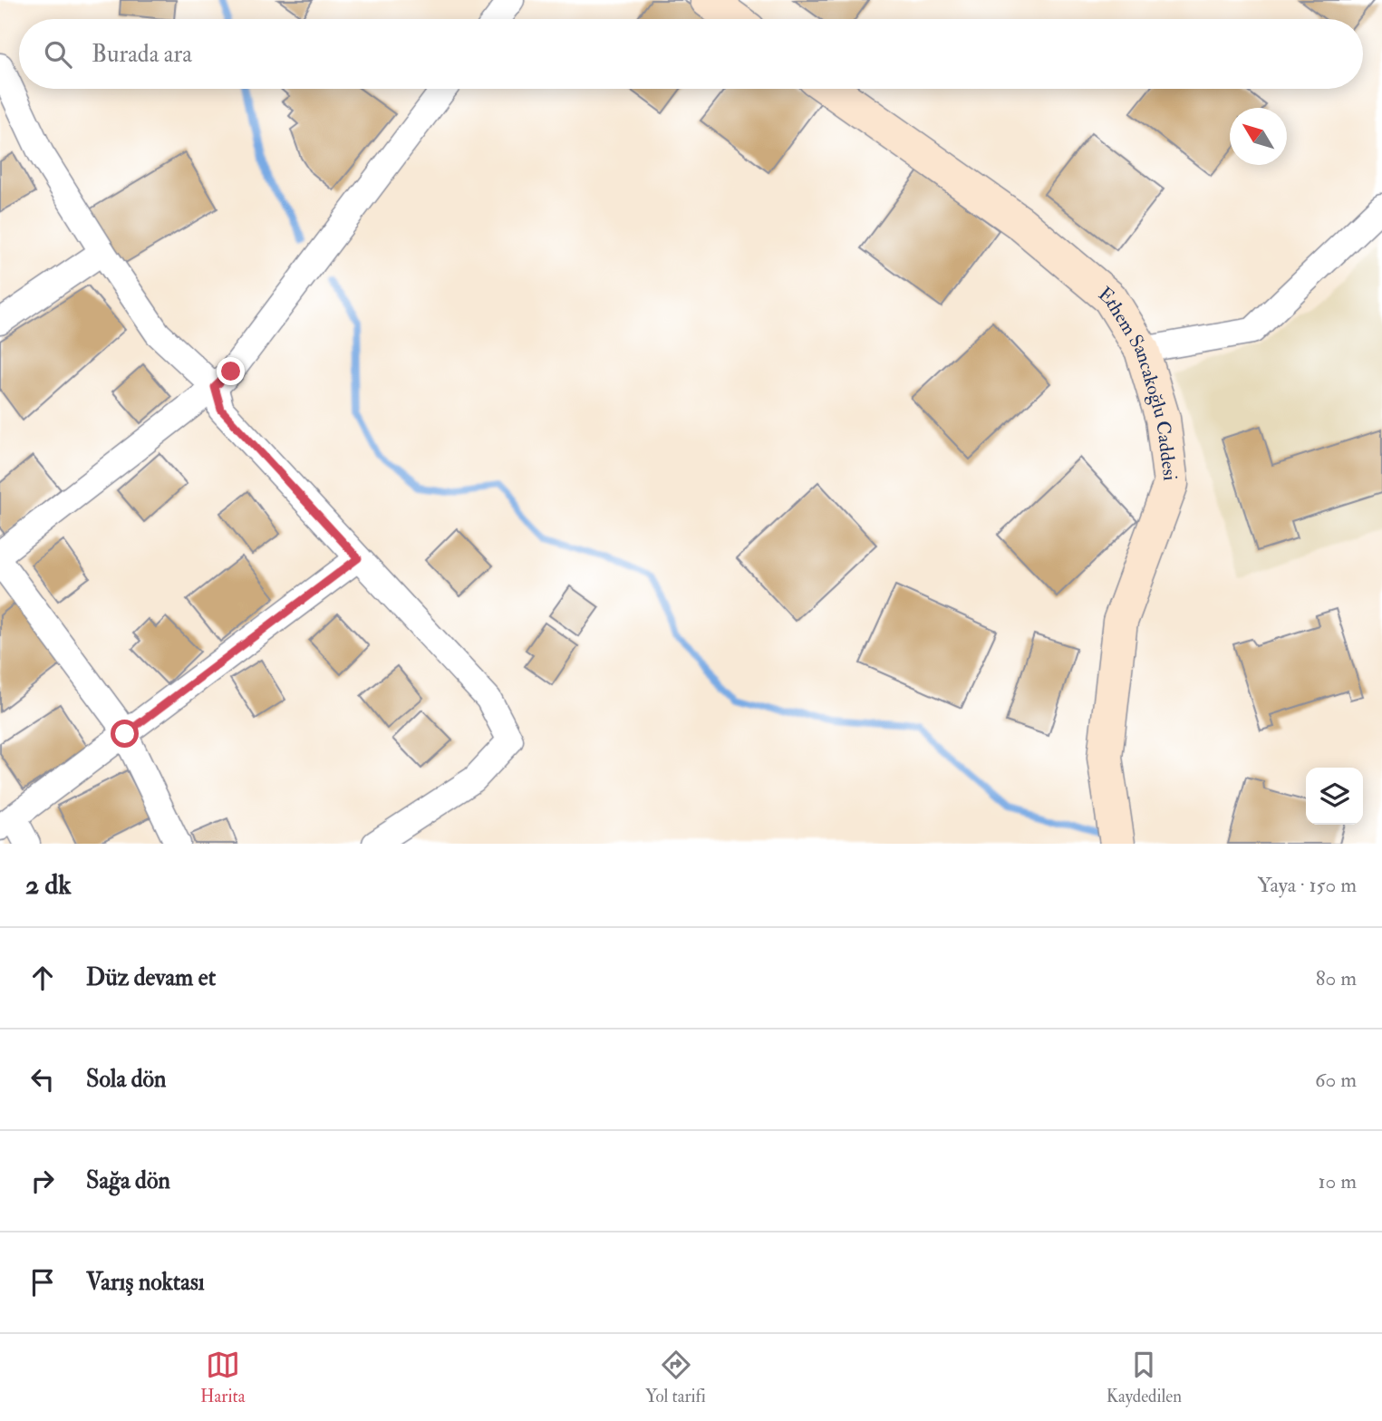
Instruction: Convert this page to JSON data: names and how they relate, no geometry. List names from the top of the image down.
{
  "streets": {
    "street": ["Ethem Sancakoğlu Caddesi"]
  },
  "north": "top left",
  "page": {
    "search": "Burada ara",
    "heading": ["2 dk", "Yaya · 150 m"],
    "list": [
      ["Düz devam et", "80 m"],
      ["Sola dön", "60 m"],
      ["Sağa dön", "10 m"],
      "Varış noktası"
    ],
    "nav": ["Harita", "Yol tarifi", "Kaydedilen"]
  }
}
